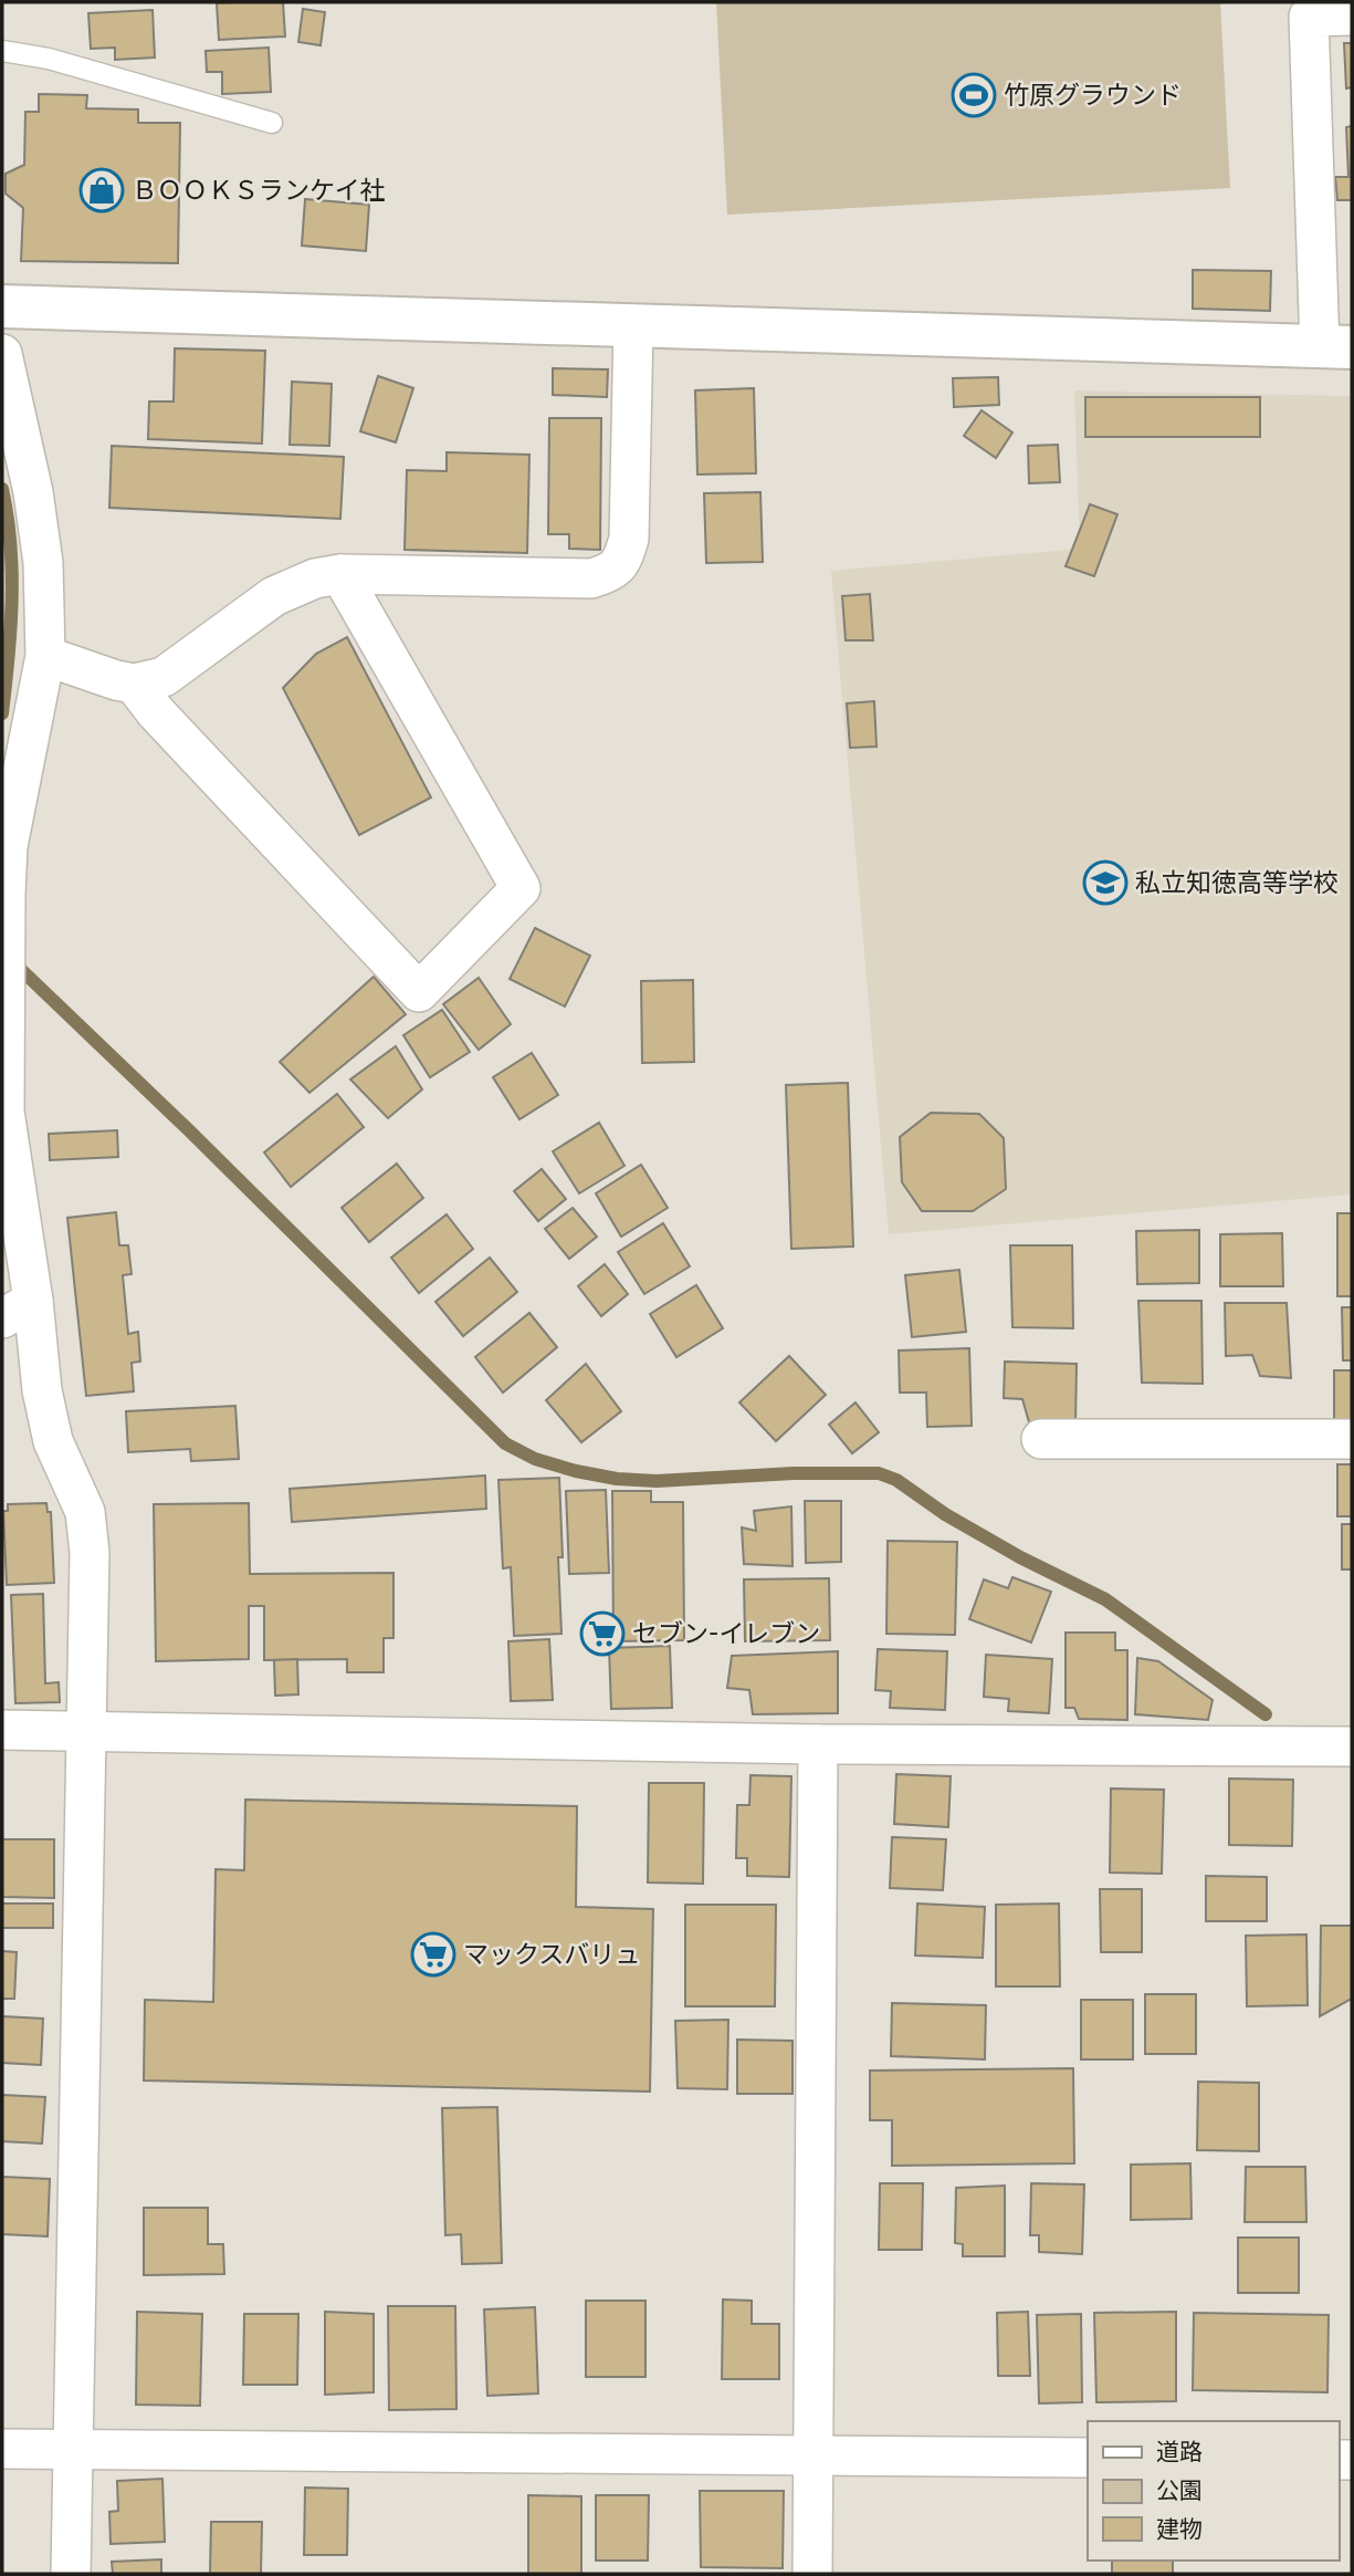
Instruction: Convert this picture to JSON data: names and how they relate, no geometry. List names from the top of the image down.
{
  "places": {
    "sports": ["竹原グラウンド"],
    "shop": ["ＢＯＯＫＳランケイ社"],
    "school or university": ["私立知徳高等学校"],
    "supermarket": ["セブン-イレブン", "マックスバリュ"]
  },
  "legend": ["道路", "公園", "建物"]
}
